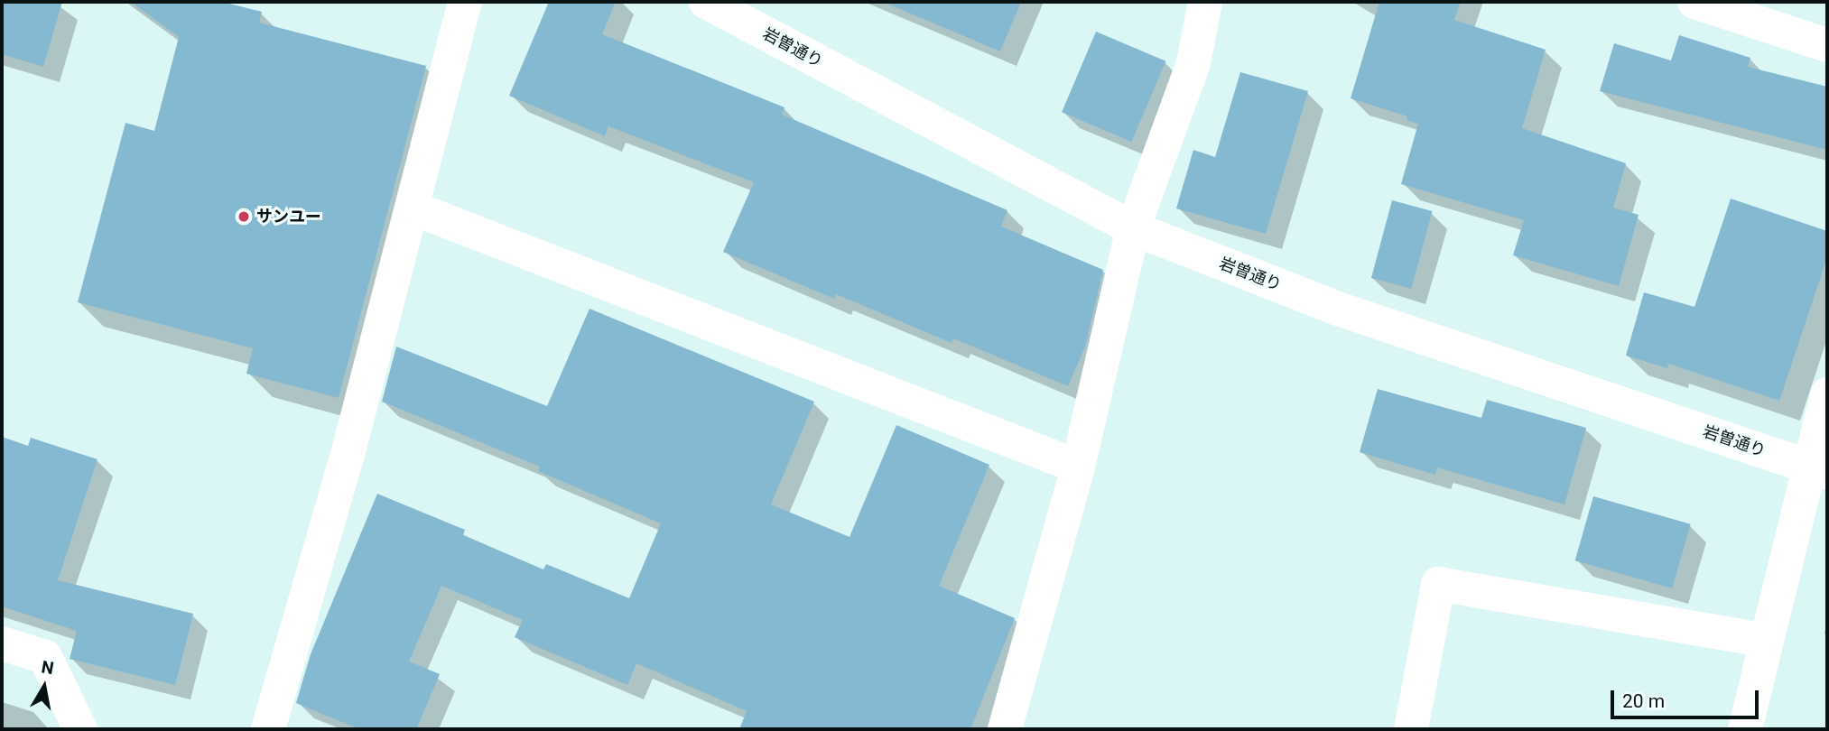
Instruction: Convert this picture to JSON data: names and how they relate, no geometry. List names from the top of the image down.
{
  "streets": {
    "street": ["岩曽通り"]
  },
  "places": ["サンユー"],
  "scale_bar": "20 m",
  "north": "top"
}
